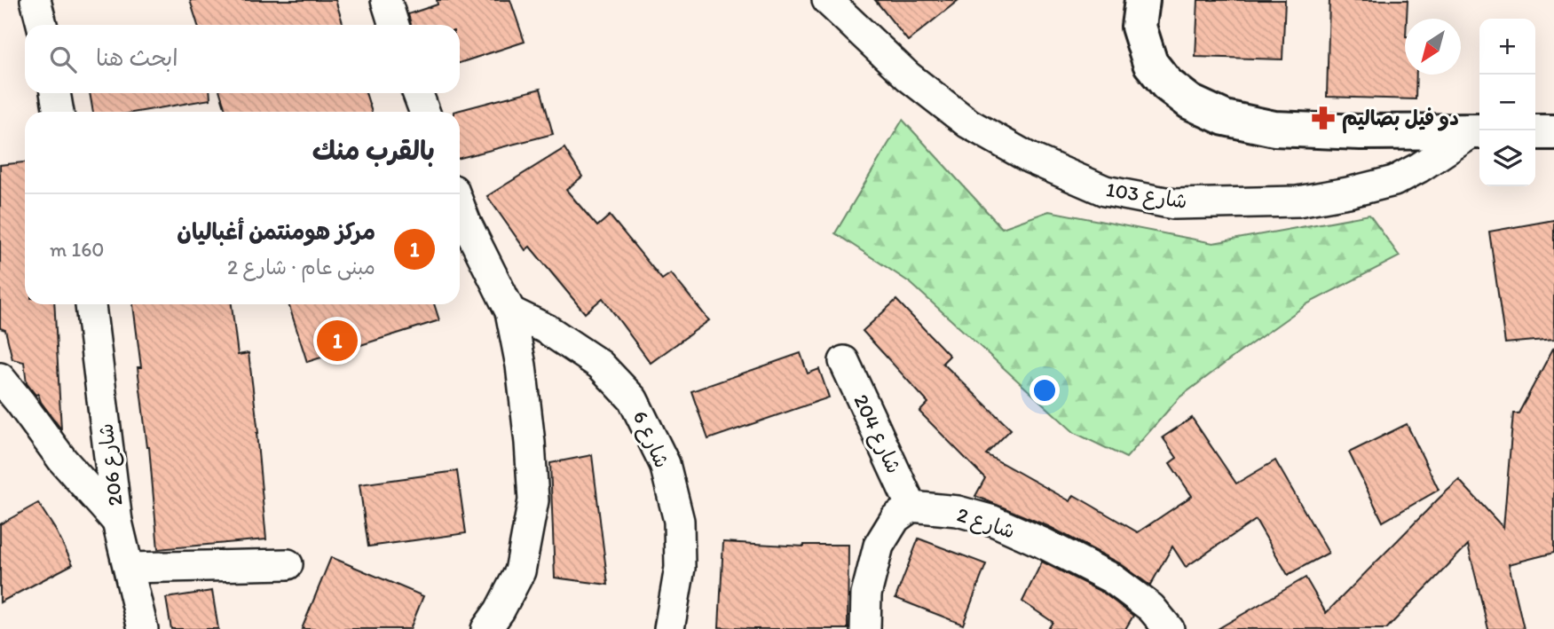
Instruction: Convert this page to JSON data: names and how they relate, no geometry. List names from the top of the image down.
{
  "streets": {
    "street": [
      "شارع 103",
      "شارع 204",
      "شارع 6",
      "شارع 206",
      "شارع 2"
    ]
  },
  "crossings": [
    ["شارع 204", "شارع 2"]
  ],
  "places": {
    "pharmacy": ["دو فيل بصاليم"]
  },
  "north": "bottom left",
  "page": {
    "map_buttons": ["+", "−"],
    "search": "ابحث هنا",
    "heading": "بالقرب منك",
    "list": [
      {
        "mark": "1",
        "name": "مركز هومنتمن أغباليان",
        "note": "مبنى عام · شارع 2",
        "value": "160 m"
      }
    ],
    "pins": "1"
  }
}
